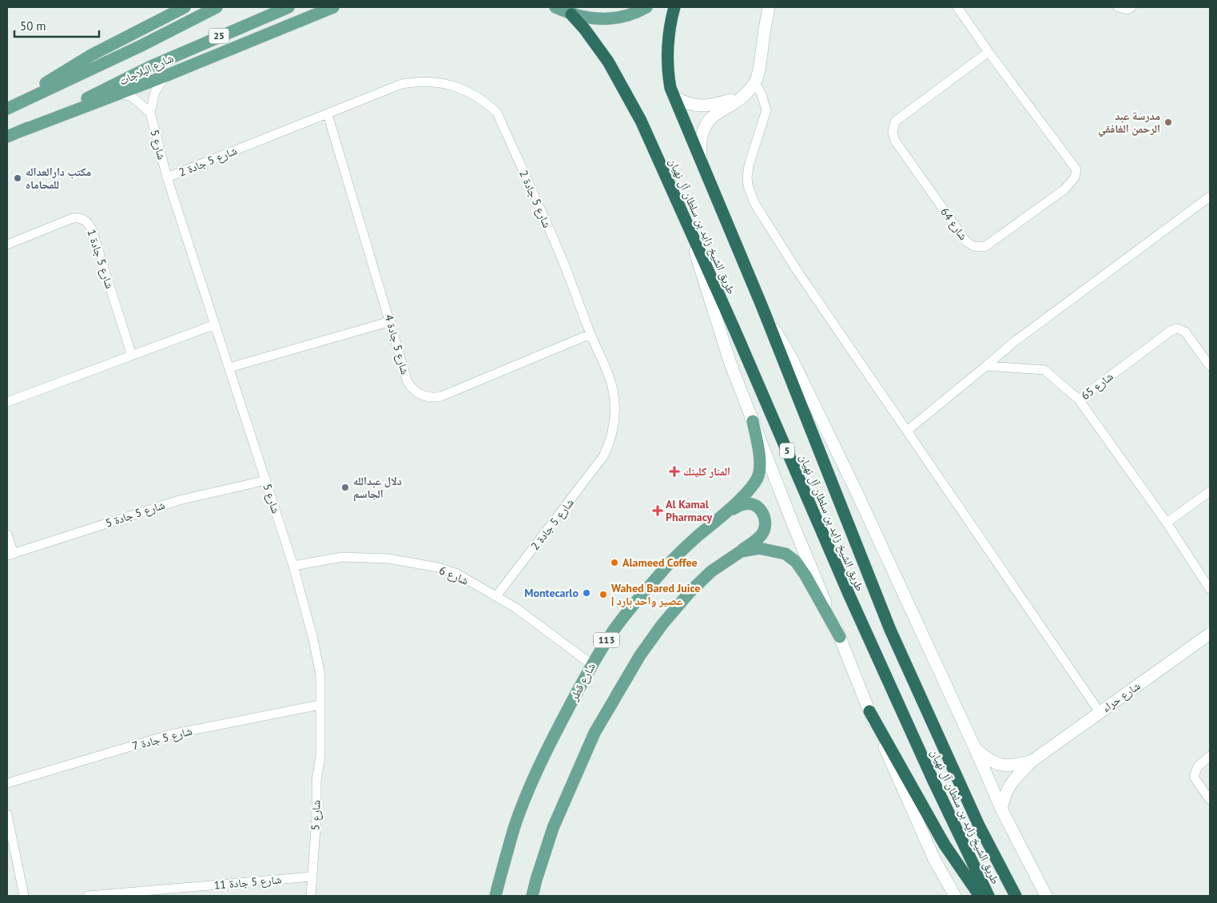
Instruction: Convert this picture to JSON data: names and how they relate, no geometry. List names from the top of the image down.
{
  "streets": {
    "highway": ["طريق الشيخ زايد بن سلطان آل نهيان", "5"],
    "main road": [
      "25",
      "شارع البلاجات",
      "113",
      "شارع قطر",
      "شارع حراء"
    ],
    "street": [
      "شارع 5",
      "شارع 5 جادة 2",
      "شارع 64",
      "شارع 5 جادة 1",
      "شارع 5 جادة 4",
      "شارع 65",
      "شارع 5 جادة 5",
      "شارع 6",
      "شارع 5 جادة 7",
      "شارع 5 جادة 11"
    ]
  },
  "crossings": [
    ["شارع 5", "شارع 5 جادة 2"],
    ["شارع 5", "شارع 5 جادة 5"],
    ["شارع 5", "شارع 6"],
    ["شارع 5", "شارع 5 جادة 7"],
    ["شارع 5", "شارع 5 جادة 11"],
    ["شارع 5 جادة 2", "شارع 5 جادة 4"],
    ["شارع 5 جادة 2", "شارع 6"],
    ["طريق الشيخ زايد بن سلطان آل نهيان", "5"],
    ["شارع 6", "شارع قطر"]
  ],
  "places": {
    "other": [
      "مدرسة عبد الرحمن الغافقي",
      "مكتب دارالعداله للمحاماه",
      "دلال عبدالله الجاسم",
      "Alameed Coffee",
      "Montecarlo",
      "Wahed Bared Juice | عصير واحد بارد"
    ],
    "health": ["المنار كلينك", "Al Kamal Pharmacy"]
  },
  "scale_bar": "50 m"
}
